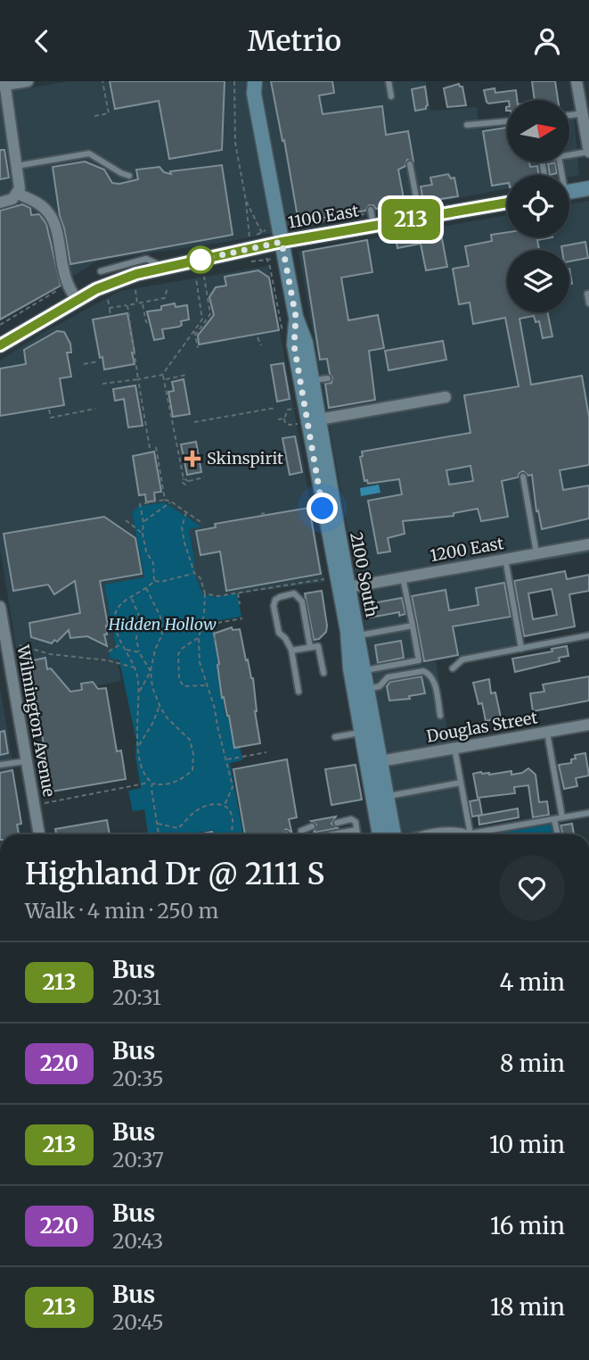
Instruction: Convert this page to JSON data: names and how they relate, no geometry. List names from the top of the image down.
{
  "streets": {
    "main road": ["1100 East", "2100 South"],
    "street": ["1200 East", "Wilmington Avenue", "Douglas Street"]
  },
  "crossings": [
    ["1100 East", "2100 South"],
    ["1200 East", "2100 South"],
    ["2100 South", "Douglas Street"]
  ],
  "parks": ["Hidden Hollow"],
  "places": {
    "health": ["Skinspirit"]
  },
  "lines": ["bus line 213"],
  "north": "right",
  "page": {
    "header": "Metrio",
    "on_map": "213",
    "heading": ["Highland Dr @ 2111 S", "Walk · 4 min · 250 m"],
    "list": [
      {
        "mark": "213",
        "name": "Bus",
        "note": "20:31",
        "value": "4 min"
      },
      {
        "mark": "220",
        "name": "Bus",
        "note": "20:35",
        "value": "8 min"
      },
      {
        "mark": "213",
        "name": "Bus",
        "note": "20:37",
        "value": "10 min"
      },
      {
        "mark": "220",
        "name": "Bus",
        "note": "20:43",
        "value": "16 min"
      },
      {
        "mark": "213",
        "name": "Bus",
        "note": "20:45",
        "value": "18 min"
      }
    ]
  }
}
